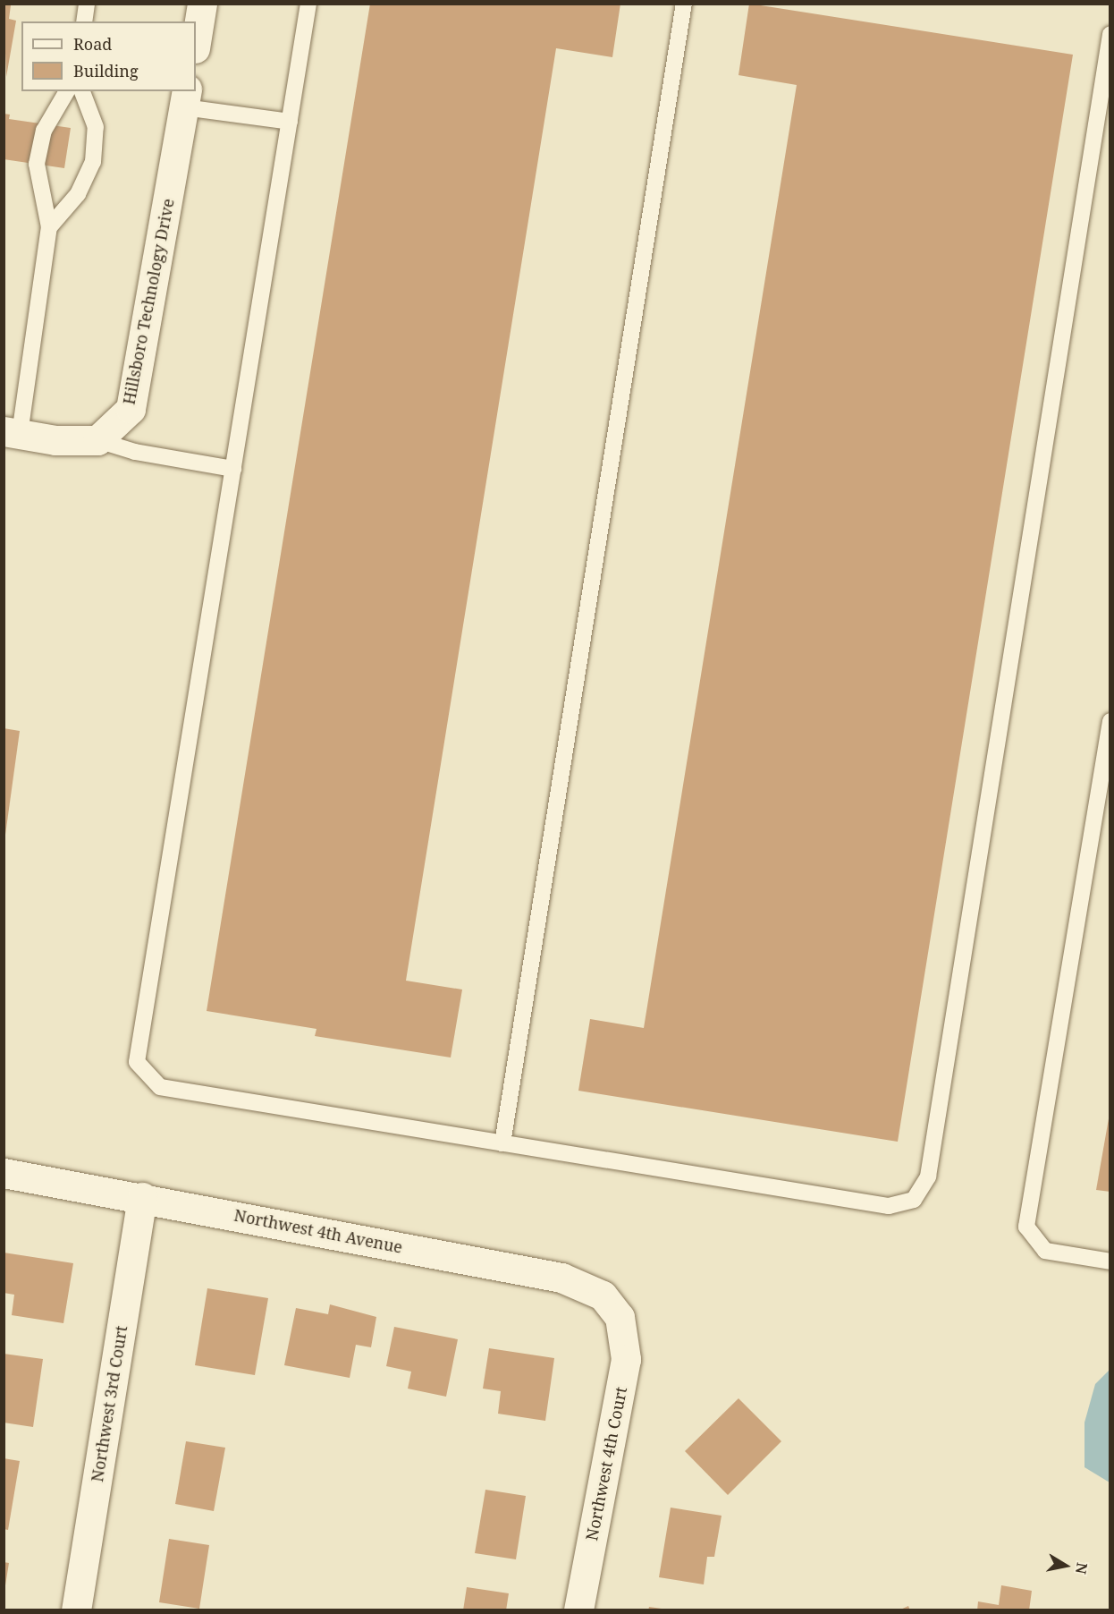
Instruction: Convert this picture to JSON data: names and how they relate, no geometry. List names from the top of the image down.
{
  "streets": {
    "street": [
      "Hillsboro Technology Drive",
      "Northwest 4th Avenue",
      "Northwest 3rd Court",
      "Northwest 4th Court"
    ]
  },
  "crossings": [
    ["Northwest 4th Avenue", "Northwest 3rd Court"],
    ["Northwest 4th Avenue", "Northwest 4th Court"]
  ],
  "legend": ["Road", "Building"],
  "north": "right"
}
